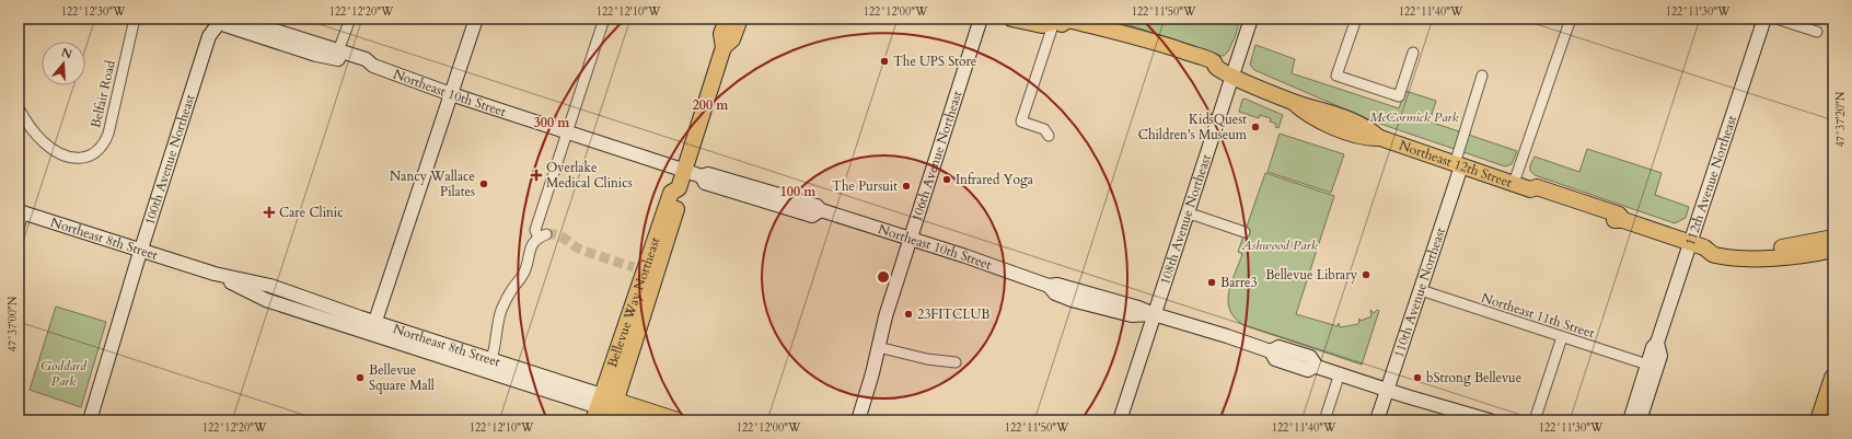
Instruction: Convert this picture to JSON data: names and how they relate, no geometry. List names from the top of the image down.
{
  "streets": {
    "main road": [
      "Northeast 10th Street",
      "106th Avenue Northeast",
      "100th Avenue Northeast",
      "Northeast 12th Street",
      "112th Avenue Northeast",
      "108th Avenue Northeast",
      "Northeast 8th Street",
      "110th Avenue Northeast",
      "Bellevue Way Northeast"
    ],
    "street": ["Belfair Road", "Northeast 11th Street"]
  },
  "crossings": [
    ["Northeast 10th Street", "106th Avenue Northeast"],
    ["Northeast 10th Street", "100th Avenue Northeast"],
    ["Northeast 10th Street", "108th Avenue Northeast"],
    ["Northeast 10th Street", "110th Avenue Northeast"],
    ["Northeast 10th Street", "Bellevue Way Northeast"],
    ["100th Avenue Northeast", "Northeast 8th Street"],
    ["Northeast 12th Street", "112th Avenue Northeast"],
    ["Northeast 12th Street", "108th Avenue Northeast"],
    ["Northeast 12th Street", "110th Avenue Northeast"],
    ["112th Avenue Northeast", "Northeast 11th Street"],
    ["Northeast 8th Street", "Bellevue Way Northeast"],
    ["110th Avenue Northeast", "Northeast 11th Street"]
  ],
  "parks": ["McCormick Park", "Ashwood Park", "Goddard Park"],
  "places": {
    "other": [
      "The UPS Store",
      "KidsQuest Children's Museum",
      "Infrared Yoga",
      "Nancy Wallace Pilates",
      "The Pursuit",
      "Bellevue Library",
      "Barre3",
      "23FITCLUB",
      "Bellevue Square Mall",
      "bStrong Bellevue"
    ],
    "health": ["Overlake Medical Clinics", "Care Clinic"]
  },
  "north": "top",
  "coordinates": [
    "122°12'30\"W",
    "122°12'20\"W",
    "122°12'10\"W",
    "122°12'00\"W",
    "122°11'50\"W",
    "122°11'40\"W",
    "122°11'30\"W",
    "47°37'20\"N",
    "47°37'00\"N"
  ],
  "rings": ["200 m", "300 m", "100 m"]
}
